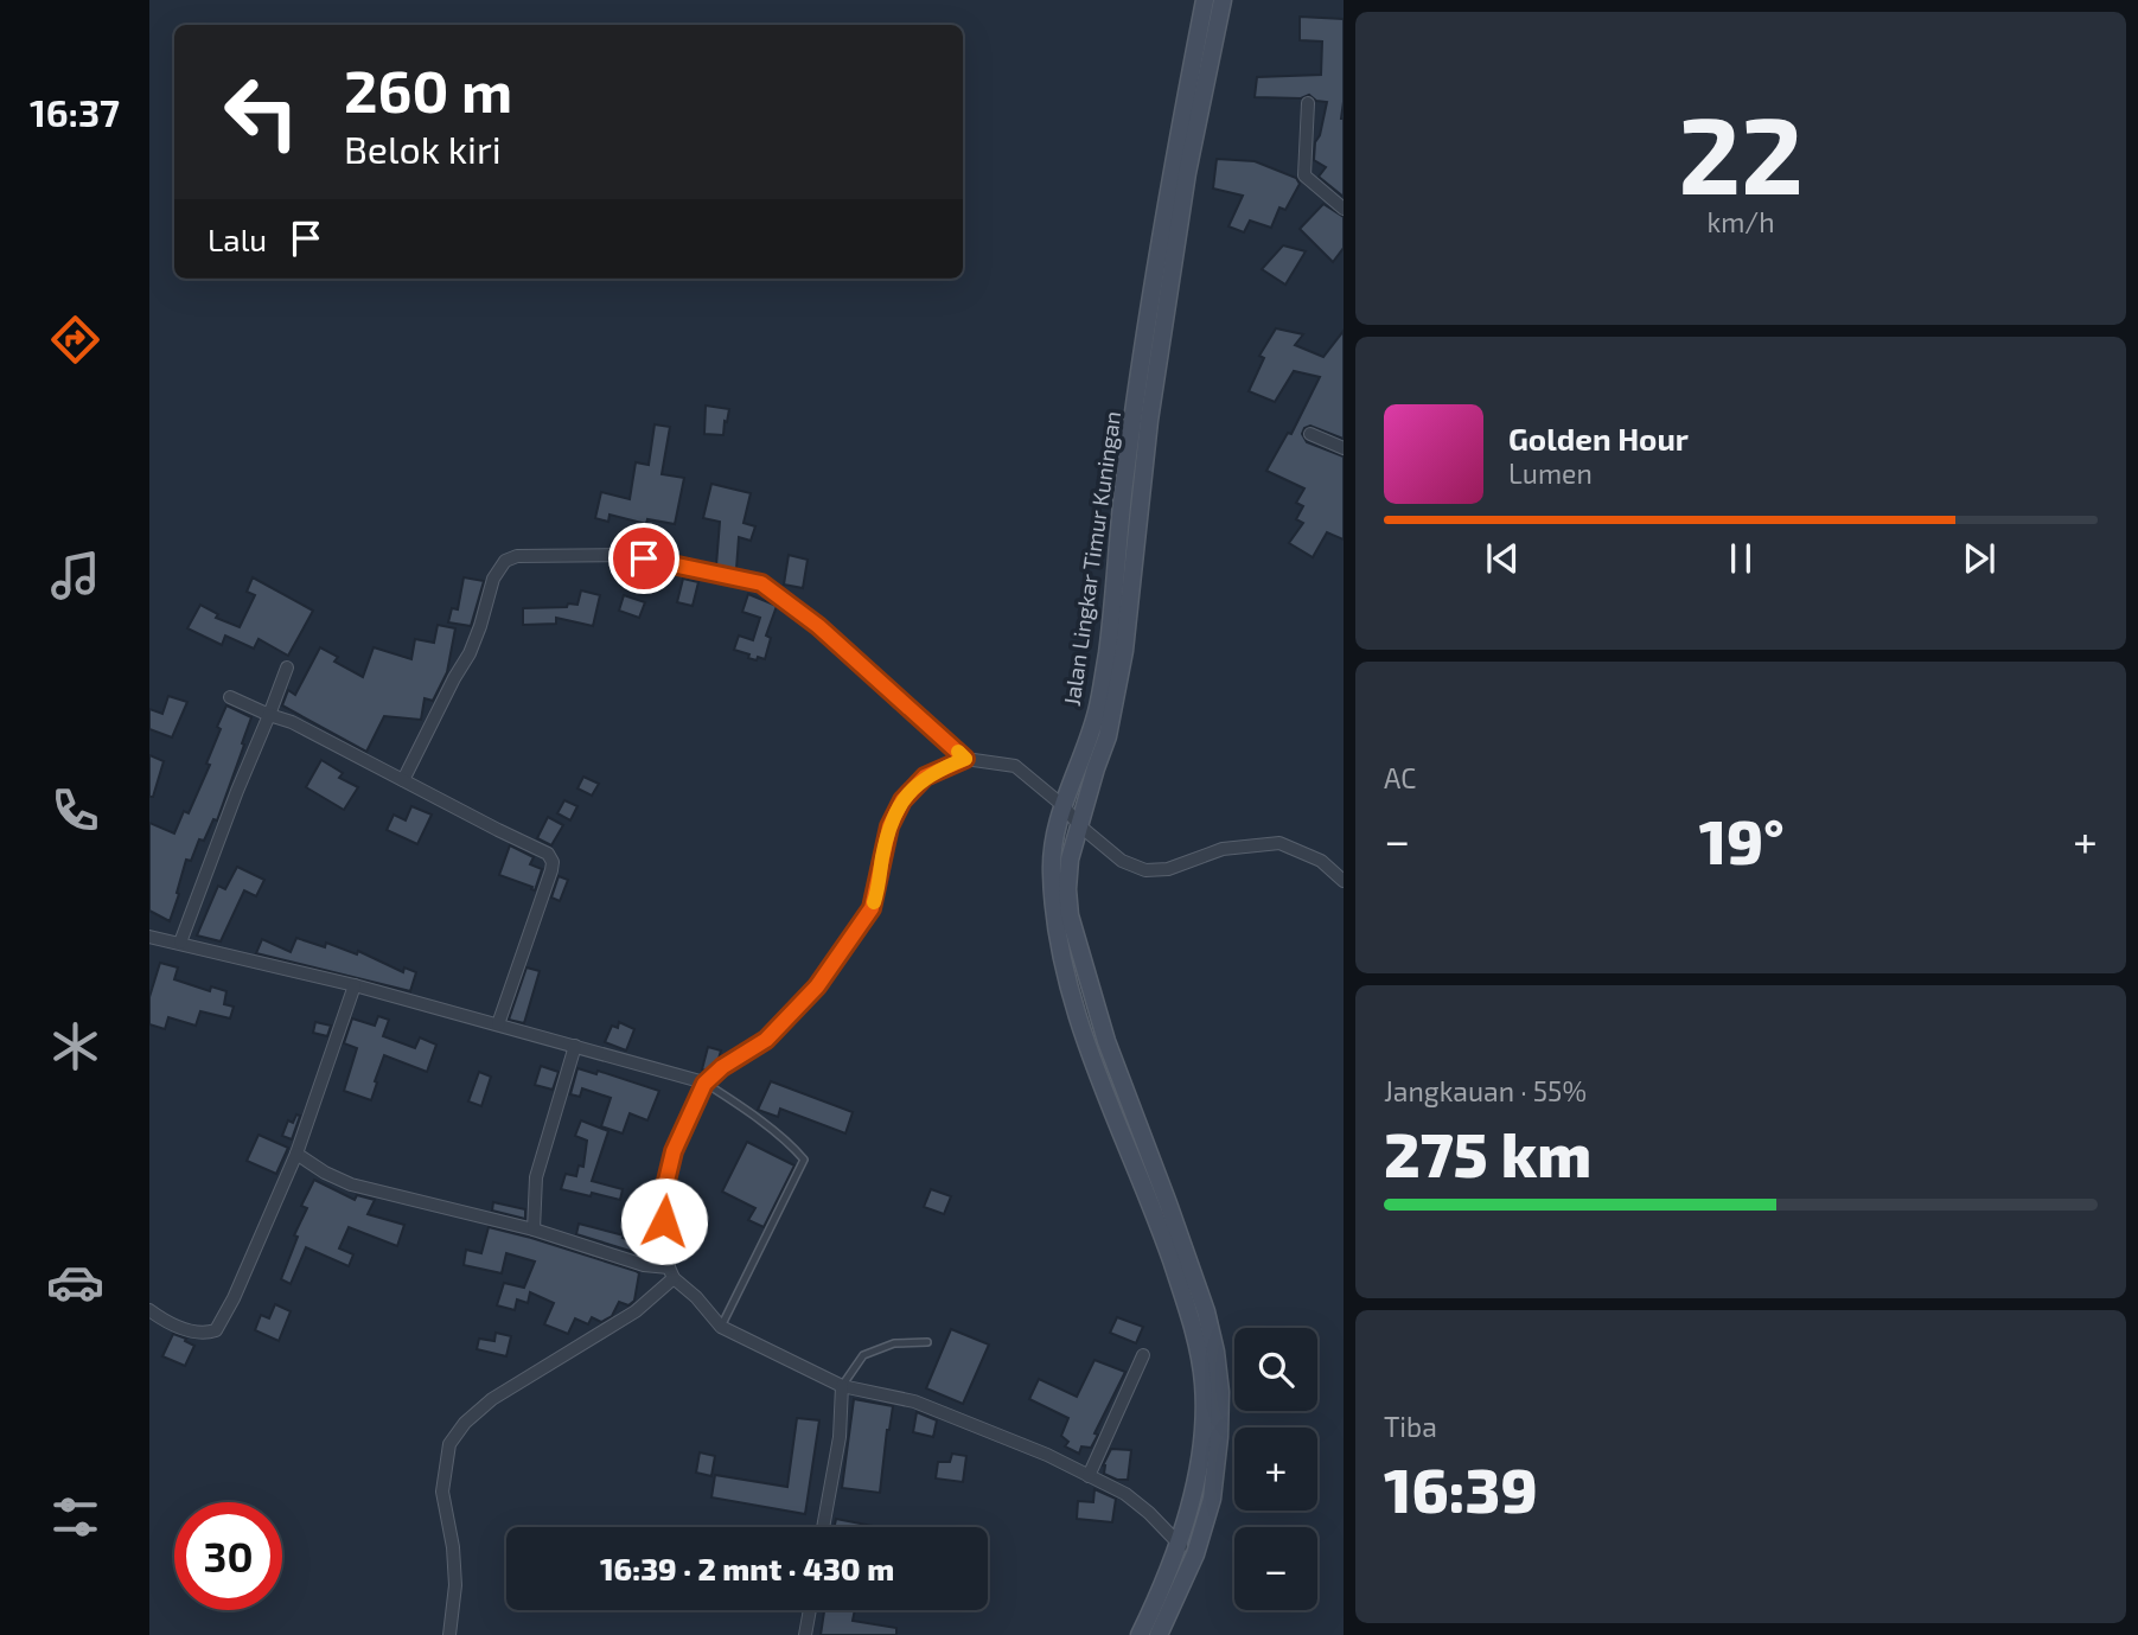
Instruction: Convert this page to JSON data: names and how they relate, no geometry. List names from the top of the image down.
{
  "streets": {
    "main road": ["Jalan Lingkar Timur Kuningan"]
  },
  "page": {
    "tabs": "16:37",
    "tile": [
      ["22", "km/h"],
      "AC",
      ["Jangkauan · 55%", "275 km"],
      ["Tiba", "16:39"]
    ],
    "turn": ["260 m", "Belok kiri"],
    "then": "Lalu",
    "song": ["Golden Hour", "Lumen"],
    "heat": ["−", "19°", "+"],
    "map_buttons": ["+", "−"],
    "limit": "30",
    "trip": "16:39 · 2 mnt · 430 m"
  }
}
